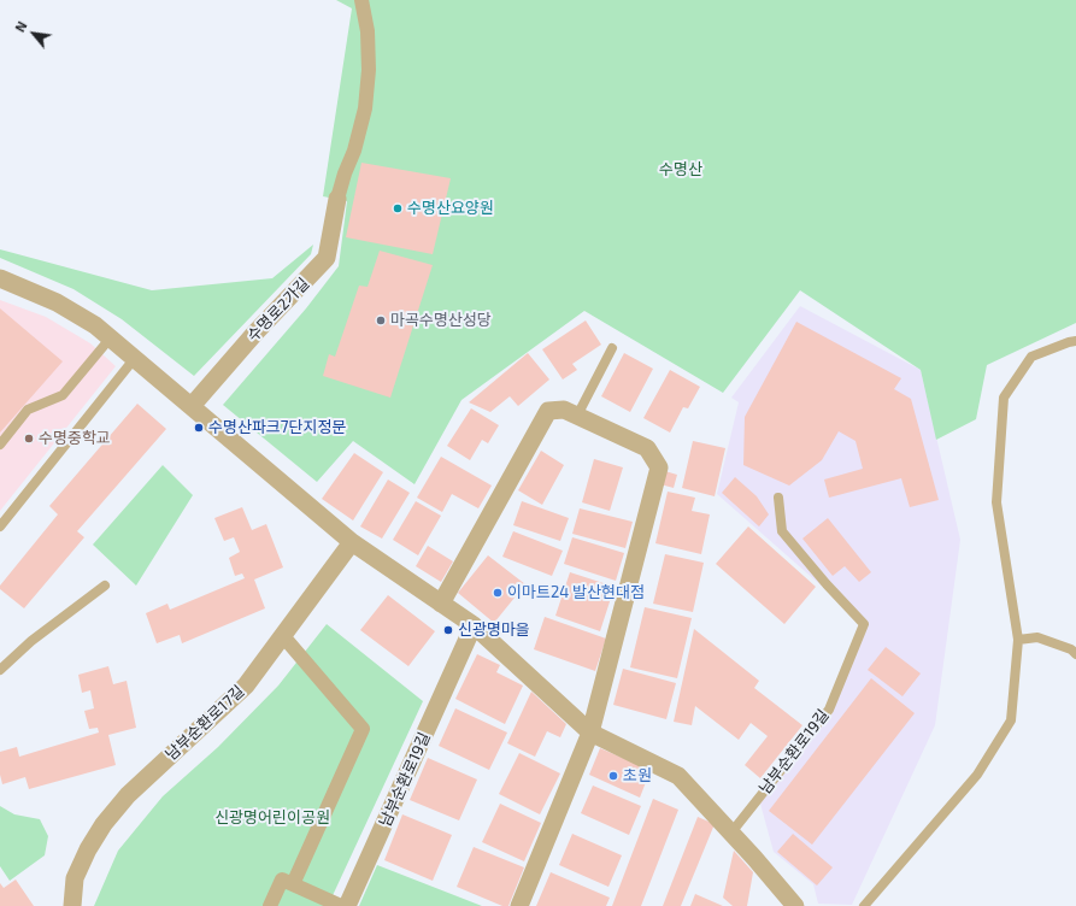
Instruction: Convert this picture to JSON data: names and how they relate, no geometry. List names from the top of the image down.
{
  "streets": {
    "street": ["수명로2가길", "남부순환로17길", "남부순환로19길"]
  },
  "parks": ["수명산", "신광명어린이공원"],
  "places": [
    "수명산요양원",
    "마곡수명산성당",
    "수명산파크7단지정문",
    "수명중학교",
    "이마트24 발산현대점",
    "신광명마을",
    "초원"
  ],
  "north": "top left"
}
